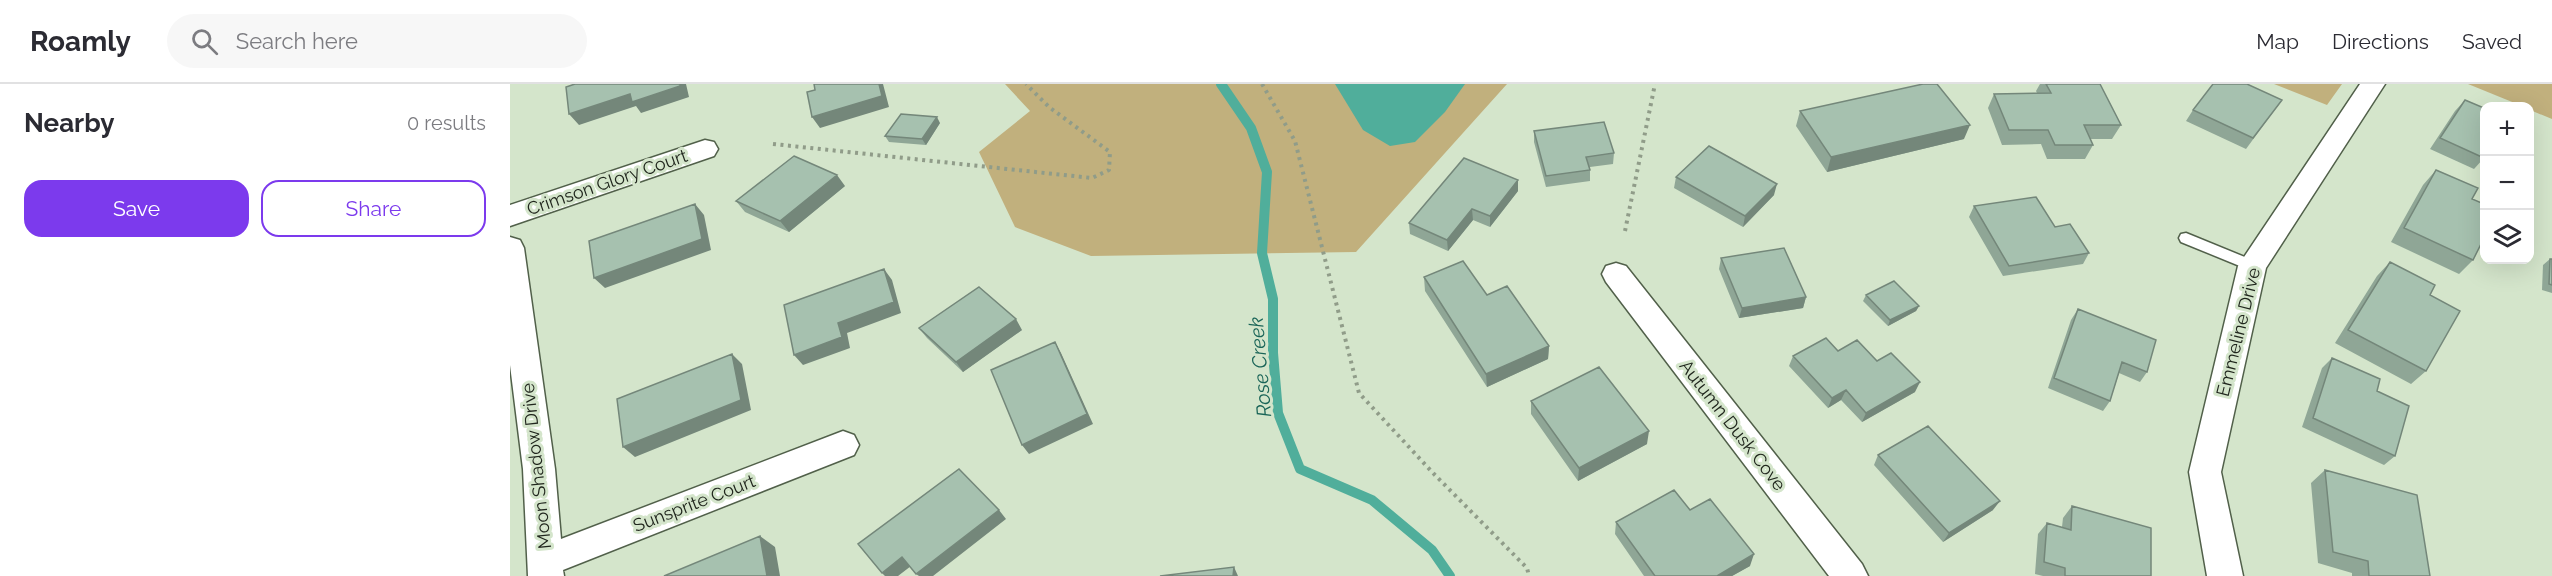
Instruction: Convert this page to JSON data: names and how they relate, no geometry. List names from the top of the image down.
{
  "streets": {
    "street": [
      "Crimson Glory Court",
      "Emmeline Drive",
      "Autumn Dusk Cove",
      "Moon Shadow Drive",
      "Sunsprite Court"
    ]
  },
  "crossings": [
    ["Moon Shadow Drive", "Sunsprite Court"]
  ],
  "water": ["Rose Creek"],
  "page": {
    "header": "Roamly",
    "search": "Search here",
    "nav": ["Map", "Directions", "Saved"],
    "heading": ["Nearby", "0 results"],
    "map_buttons": ["+", "−"],
    "buttons": ["Save", "Share"]
  }
}
